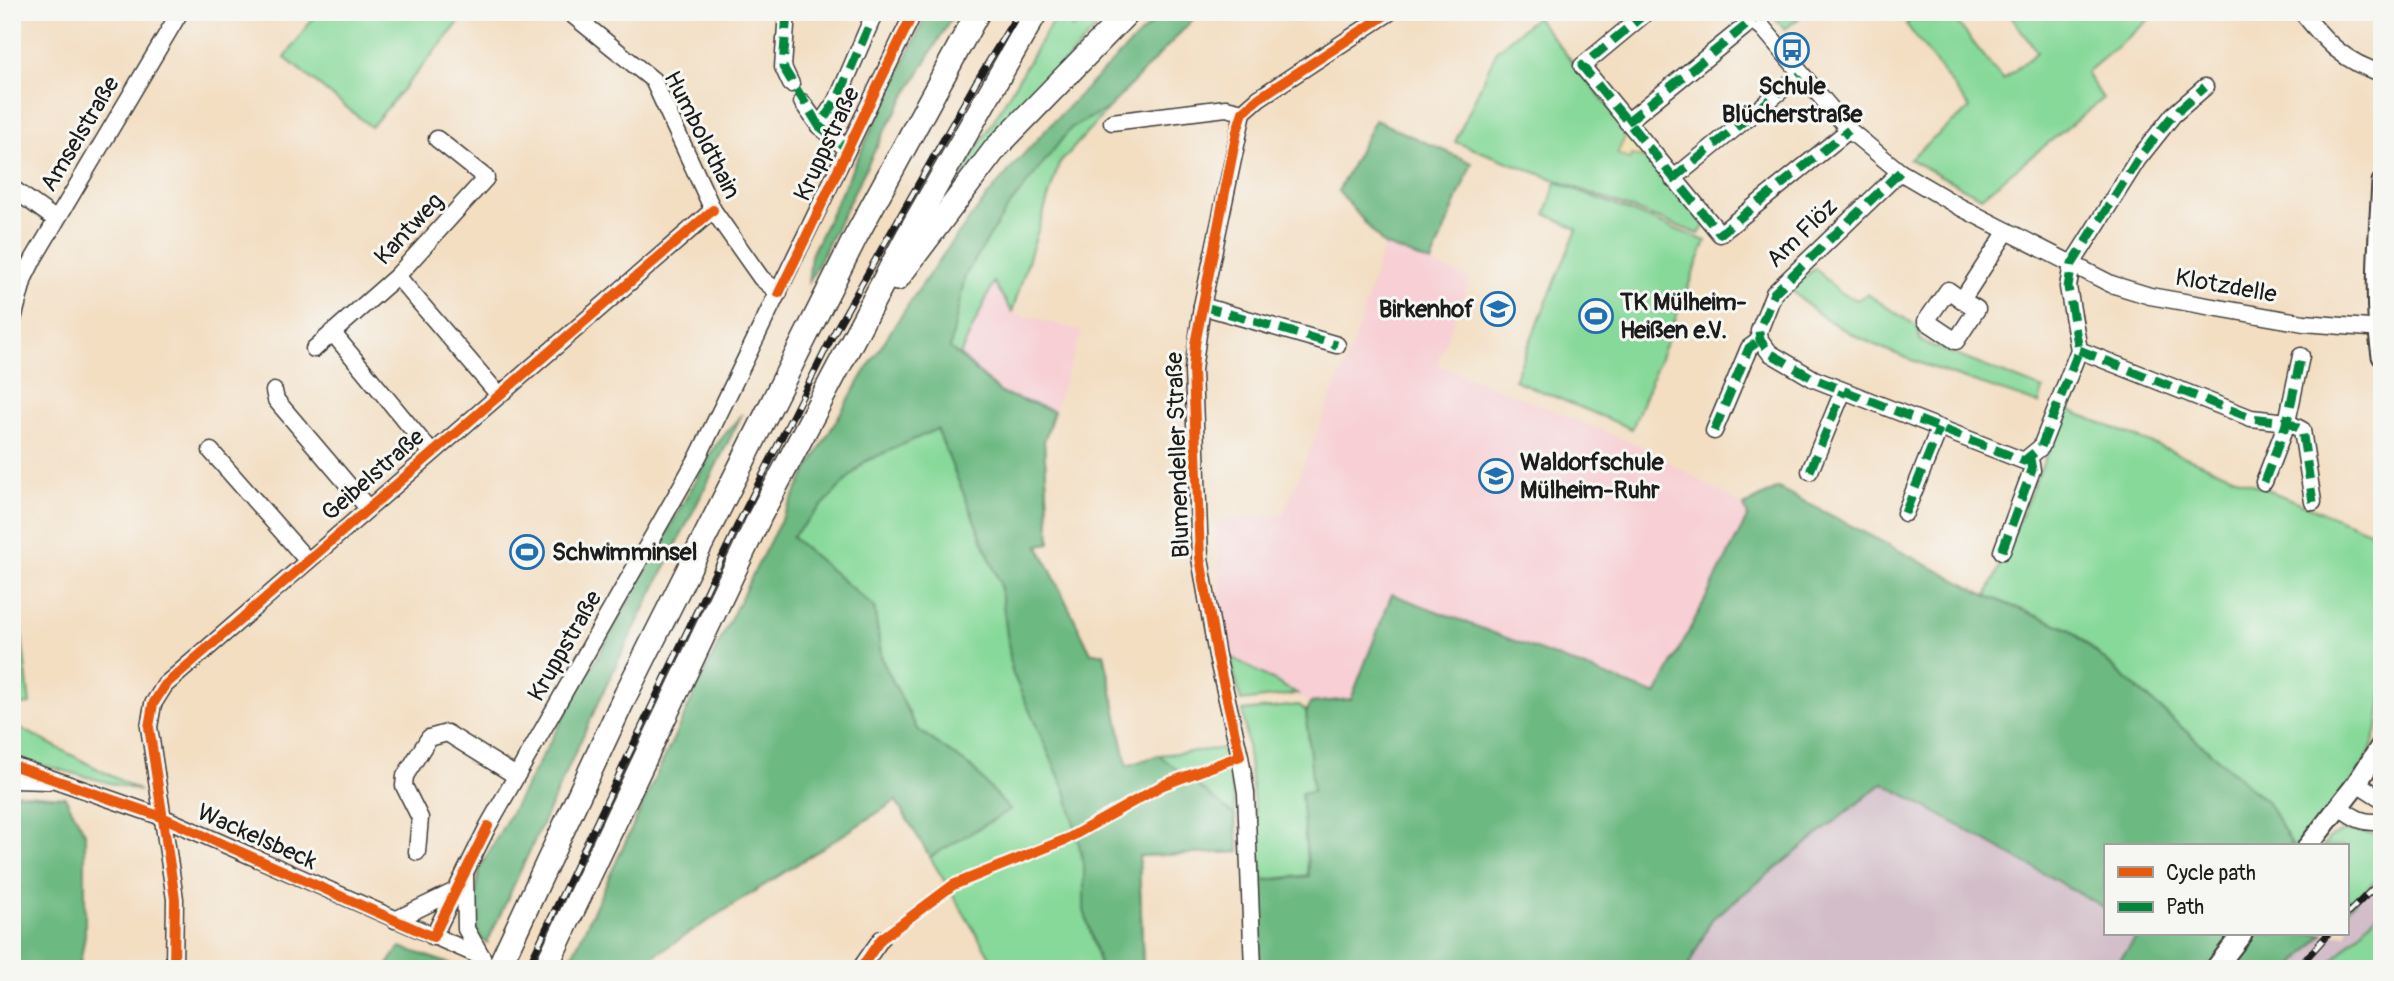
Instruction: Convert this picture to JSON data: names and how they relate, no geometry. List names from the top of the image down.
{
  "streets": {
    "street": [
      "Amselstraße",
      "Humboldthain",
      "Kruppstraße",
      "Kantweg",
      "Am Flöz",
      "Klotzdelle",
      "Blumendeller Straße",
      "Geibelstraße",
      "Wackelsbeck"
    ]
  },
  "crossings": [
    ["Humboldthain", "Kruppstraße"],
    ["Humboldthain", "Geibelstraße"],
    ["Kruppstraße", "Wackelsbeck"],
    ["Kantweg", "Geibelstraße"],
    ["Am Flöz", "Klotzdelle"],
    ["Geibelstraße", "Wackelsbeck"]
  ],
  "places": {
    "bus stop": ["Schule Blücherstraße"],
    "school or university": ["Birkenhof", "Waldorfschule Mülheim-Ruhr"],
    "sports": ["TK Mülheim- Heißen e.V.", "Schwimminsel"]
  },
  "legend": ["Cycle path", "Path"]
}
